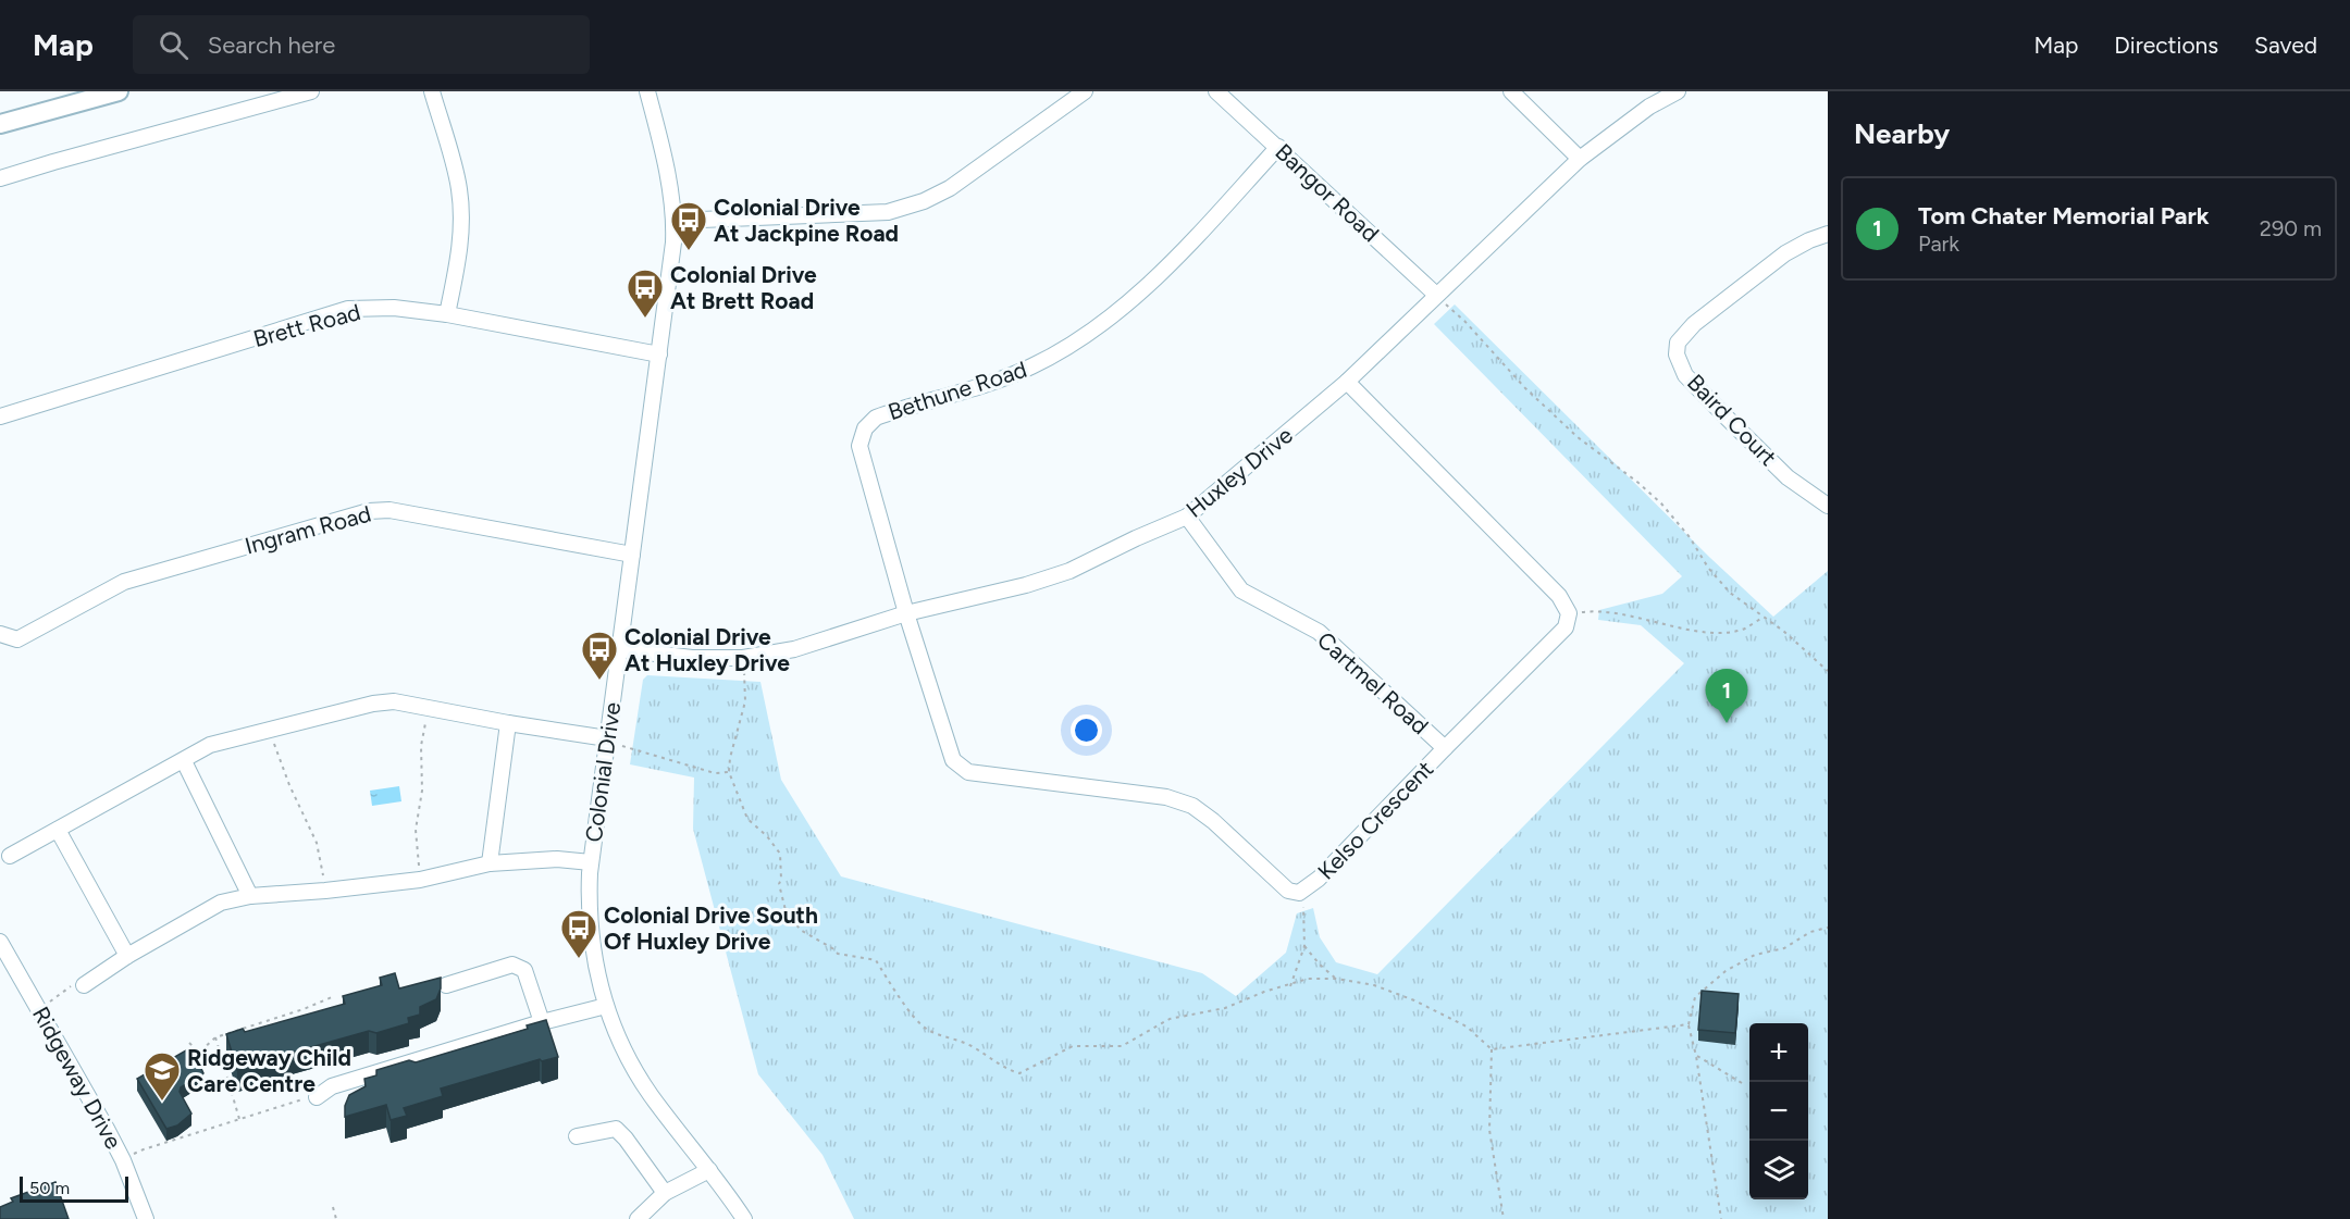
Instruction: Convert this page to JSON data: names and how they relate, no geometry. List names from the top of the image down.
{
  "streets": {
    "street": [
      "Bangor Road",
      "Brett Road",
      "Bethune Road",
      "Baird Court",
      "Huxley Drive",
      "Ingram Road",
      "Cartmel Road",
      "Colonial Drive",
      "Kelso Crescent",
      "Ridgeway Drive"
    ]
  },
  "crossings": [
    ["Bangor Road", "Bethune Road"],
    ["Bangor Road", "Huxley Drive"],
    ["Brett Road", "Colonial Drive"],
    ["Bethune Road", "Huxley Drive"],
    ["Bethune Road", "Kelso Crescent"],
    ["Huxley Drive", "Cartmel Road"],
    ["Huxley Drive", "Colonial Drive"],
    ["Huxley Drive", "Kelso Crescent"],
    ["Ingram Road", "Colonial Drive"],
    ["Cartmel Road", "Kelso Crescent"]
  ],
  "places": {
    "bus stop": [
      "Colonial Drive At Jackpine Road",
      "Colonial Drive At Brett Road",
      "Colonial Drive At Huxley Drive",
      "Colonial Drive South Of Huxley Drive"
    ],
    "school or university": ["Ridgeway Child Care Centre"]
  },
  "scale_bar": "50 m",
  "page": {
    "header": "Map",
    "search": "Search here",
    "nav": ["Map", "Directions", "Saved"],
    "heading": "Nearby",
    "list": [
      {
        "mark": "1",
        "name": "Tom Chater Memorial Park",
        "note": "Park",
        "value": "290 m"
      }
    ],
    "pins": "1",
    "map_buttons": ["+", "−"],
    "scale": "50 m"
  }
}
